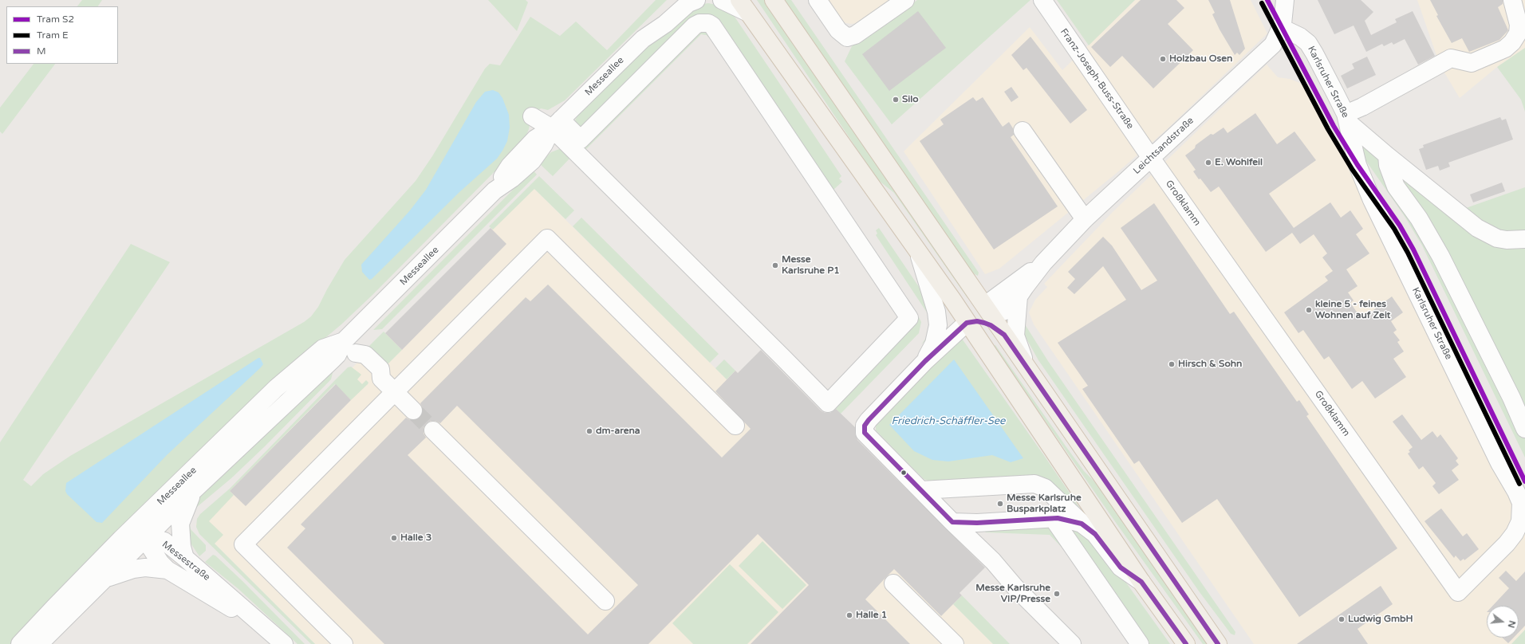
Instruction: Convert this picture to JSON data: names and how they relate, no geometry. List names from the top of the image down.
{
  "streets": {
    "street": [
      "Messeallee",
      "Franz-Joseph-Buss-Straße",
      "Karlsruher Straße",
      "Leichtsandstraße",
      "Großklamm",
      "Messestraße"
    ]
  },
  "crossings": [
    ["Messeallee", "Messestraße"],
    ["Franz-Joseph-Buss-Straße", "Leichtsandstraße"],
    ["Franz-Joseph-Buss-Straße", "Großklamm"],
    ["Karlsruher Straße", "Leichtsandstraße"],
    ["Karlsruher Straße", "Großklamm"],
    ["Leichtsandstraße", "Großklamm"]
  ],
  "water": ["Friedrich-Schäffler-See"],
  "places": [
    "Holzbau Osen",
    "Silo",
    "E. Wohlfeil",
    "Messe Karlsruhe P1",
    "kleine 5 - feines Wohnen auf Zeit",
    "Hirsch & Sohn",
    "dm-arena",
    "Messe Karlsruhe Busparkplatz",
    "Halle 3",
    "Messe Karlsruhe VIP/Presse",
    "Halle 1",
    "Ludwig GmbH"
  ],
  "lines": ["tram line S2", "tram line E", "transit line M"],
  "legend": ["Tram S2", "Tram E", "M"],
  "north": "right"
}
